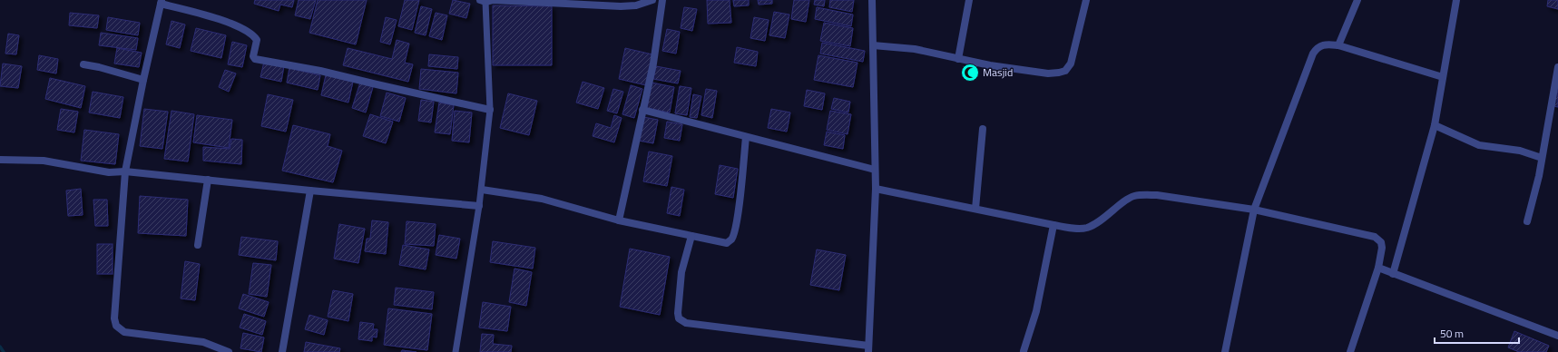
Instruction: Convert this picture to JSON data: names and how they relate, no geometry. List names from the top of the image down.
{
  "places": {
    "mosque": ["Masjid"]
  },
  "scale_bar": "50 m"
}
